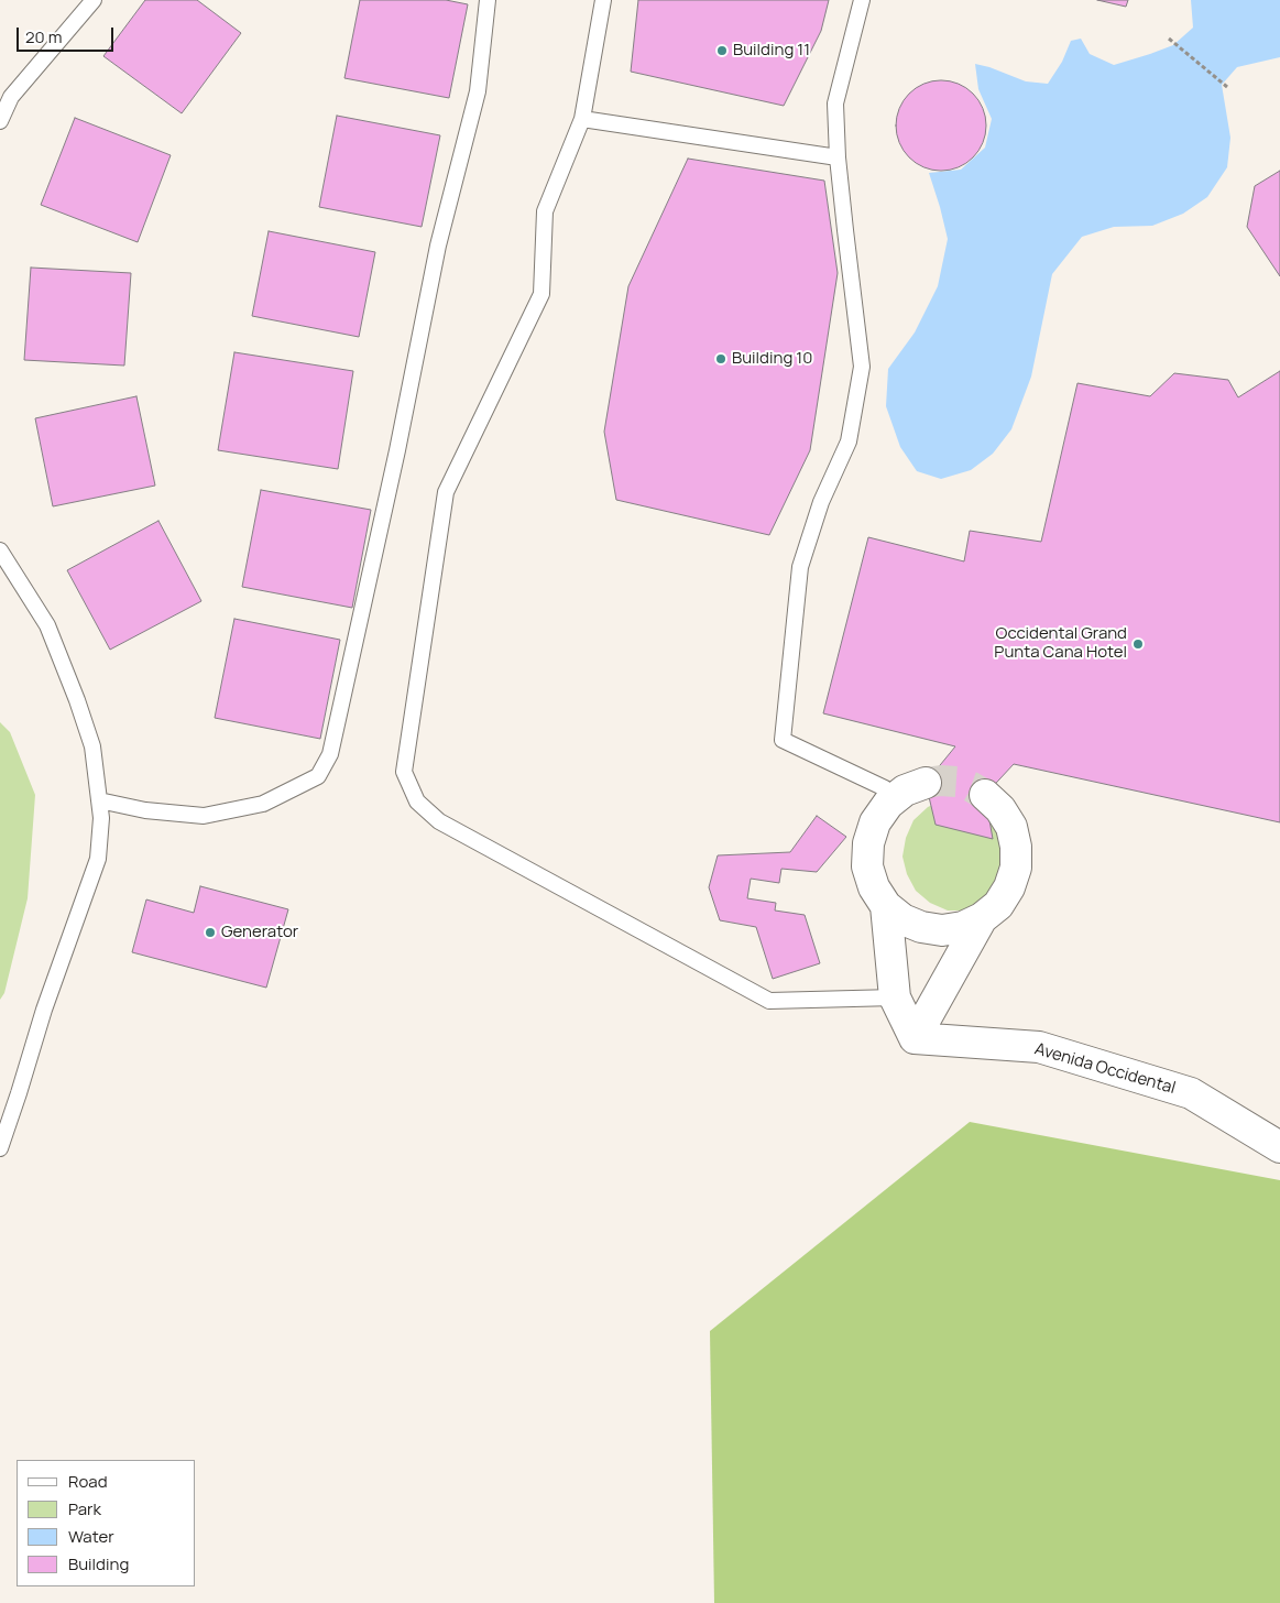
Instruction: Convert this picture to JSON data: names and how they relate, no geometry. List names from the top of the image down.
{
  "streets": {
    "street": ["Avenida Occidental"]
  },
  "places": [
    "Building 11",
    "Building 10",
    "Occidental Grand Punta Cana Hotel",
    "Generator"
  ],
  "legend": [
    "Road",
    "Park",
    "Water",
    "Building"
  ],
  "scale_bar": "20 m"
}
